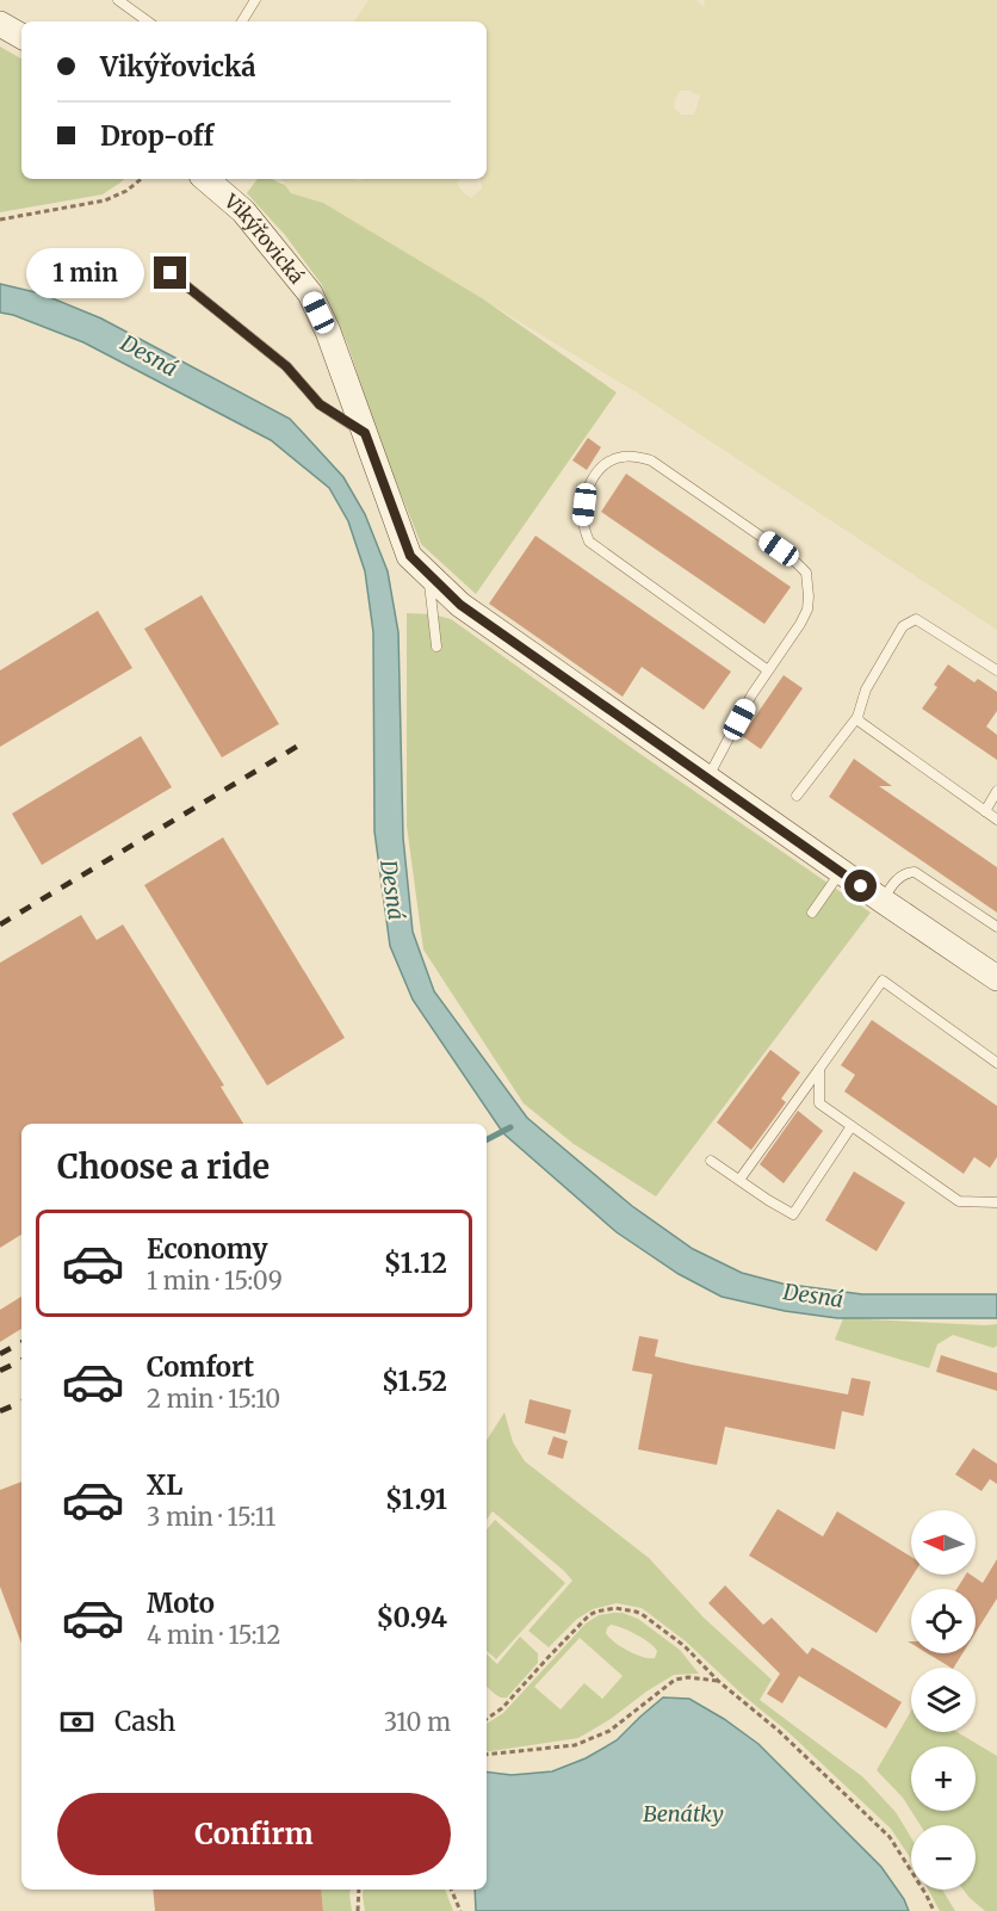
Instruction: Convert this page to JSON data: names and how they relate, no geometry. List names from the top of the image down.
{
  "streets": {
    "street": ["Vikýřovická"]
  },
  "water": ["Desná", "Benátky"],
  "north": "left",
  "page": {
    "banner": ["Vikýřovická", "Drop-off"],
    "bubble": "1 min",
    "heading": "Choose a ride",
    "list": [
      {
        "name": "Economy",
        "note": "1 min · 15:09",
        "value": "$1.12"
      },
      {
        "name": "Comfort",
        "note": "2 min · 15:10",
        "value": "$1.52"
      },
      {
        "name": "XL",
        "note": "3 min · 15:11",
        "value": "$1.91"
      },
      {
        "name": "Moto",
        "note": "4 min · 15:12",
        "value": "$0.94"
      }
    ],
    "map_buttons": ["+", "−"],
    "pay": ["Cash", "310 m"],
    "buttons": "Confirm"
  }
}
